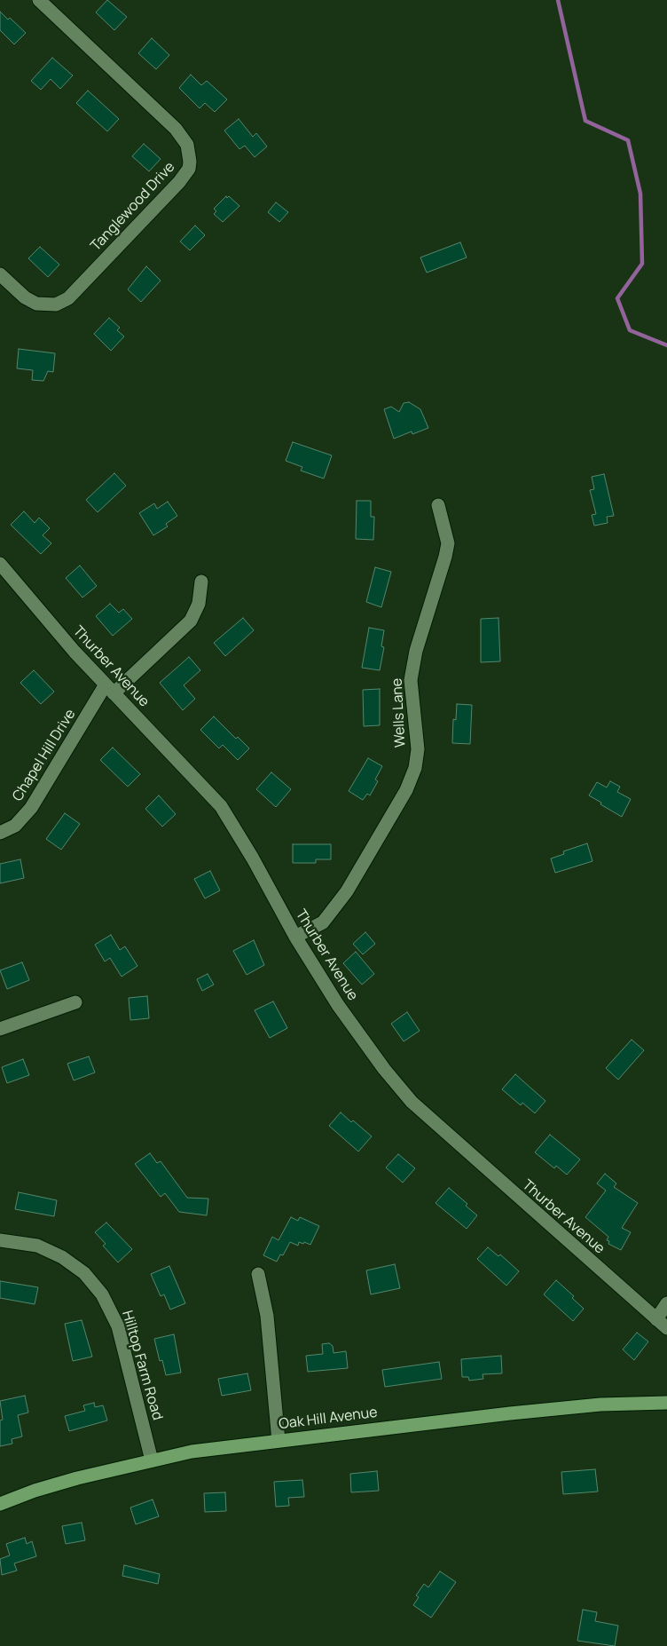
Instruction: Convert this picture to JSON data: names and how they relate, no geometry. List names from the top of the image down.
{
  "streets": {
    "main road": ["Oak Hill Avenue"],
    "street": [
      "Tanglewood Drive",
      "Thurber Avenue",
      "Wells Lane",
      "Chapel Hill Drive",
      "Hilltop Farm Road"
    ]
  },
  "crossings": [
    ["Thurber Avenue", "Wells Lane"],
    ["Thurber Avenue", "Chapel Hill Drive"],
    ["Hilltop Farm Road", "Oak Hill Avenue"]
  ]
}
